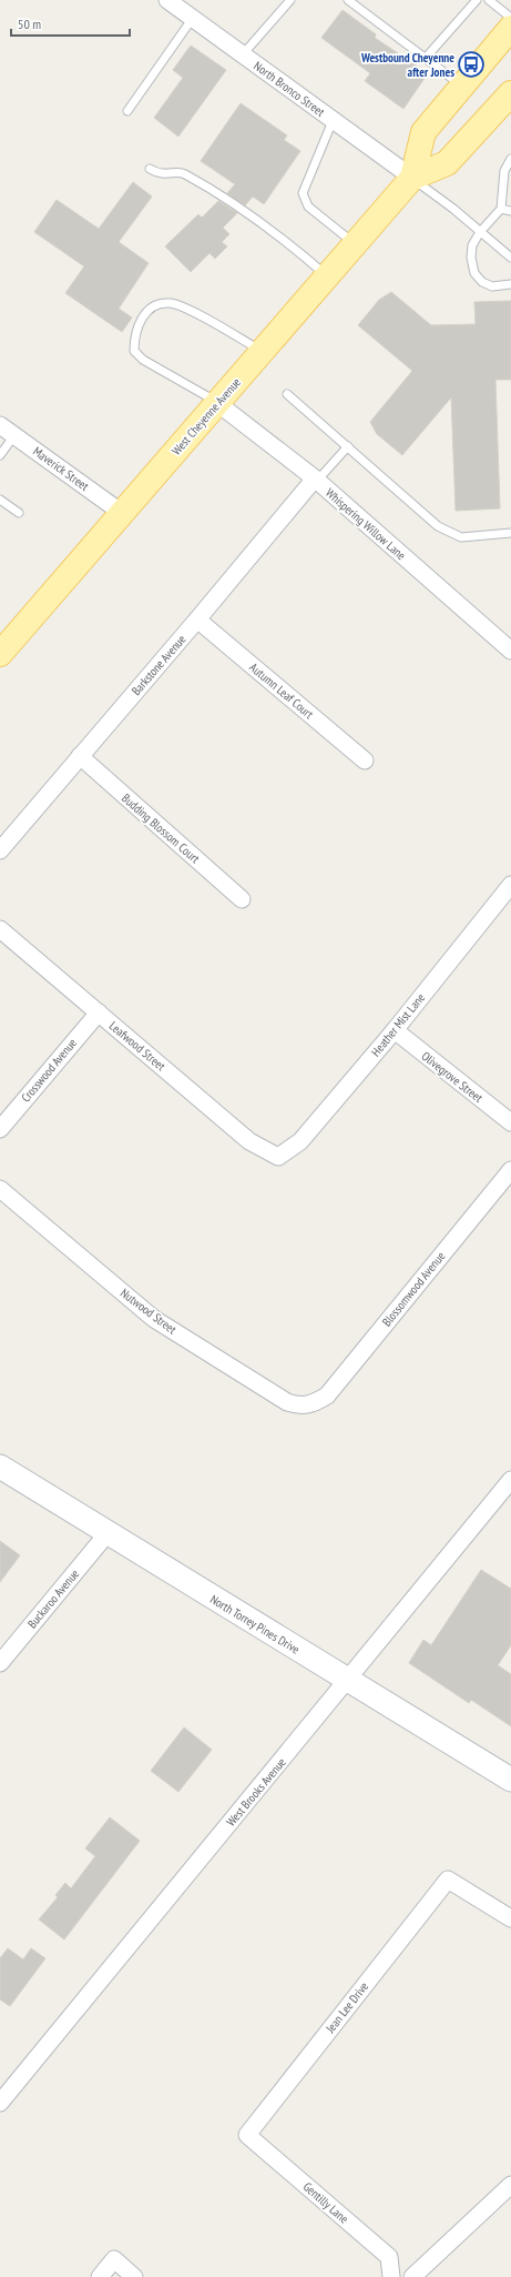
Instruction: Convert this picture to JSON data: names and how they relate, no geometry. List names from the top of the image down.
{
  "streets": {
    "main road": ["West Cheyenne Avenue", "North Torrey Pines Drive"],
    "street": [
      "North Bronco Street",
      "Maverick Street",
      "Whispering Willow Lane",
      "Barkstone Avenue",
      "Autumn Leaf Court",
      "Budding Blossom Court",
      "Heather Mist Lane",
      "Leafwood Street",
      "Crosswood Avenue",
      "Olivegrove Street",
      "Blossomwood Avenue",
      "Nutwood Street",
      "Buckaroo Avenue",
      "West Brooks Avenue",
      "Jean Lee Drive",
      "Gentilly Lane"
    ]
  },
  "crossings": [
    ["North Bronco Street", "West Cheyenne Avenue"],
    ["West Cheyenne Avenue", "Maverick Street"],
    ["West Cheyenne Avenue", "Whispering Willow Lane"],
    ["Whispering Willow Lane", "Barkstone Avenue"],
    ["Barkstone Avenue", "Autumn Leaf Court"],
    ["Barkstone Avenue", "Budding Blossom Court"],
    ["Heather Mist Lane", "Leafwood Street"],
    ["Heather Mist Lane", "Olivegrove Street"],
    ["Leafwood Street", "Crosswood Avenue"],
    ["Blossomwood Avenue", "Nutwood Street"],
    ["Buckaroo Avenue", "North Torrey Pines Drive"],
    ["North Torrey Pines Drive", "West Brooks Avenue"],
    ["Jean Lee Drive", "Gentilly Lane"]
  ],
  "places": {
    "bus stop": ["Westbound Cheyenne after Jones"]
  },
  "scale_bar": "50 m"
}
